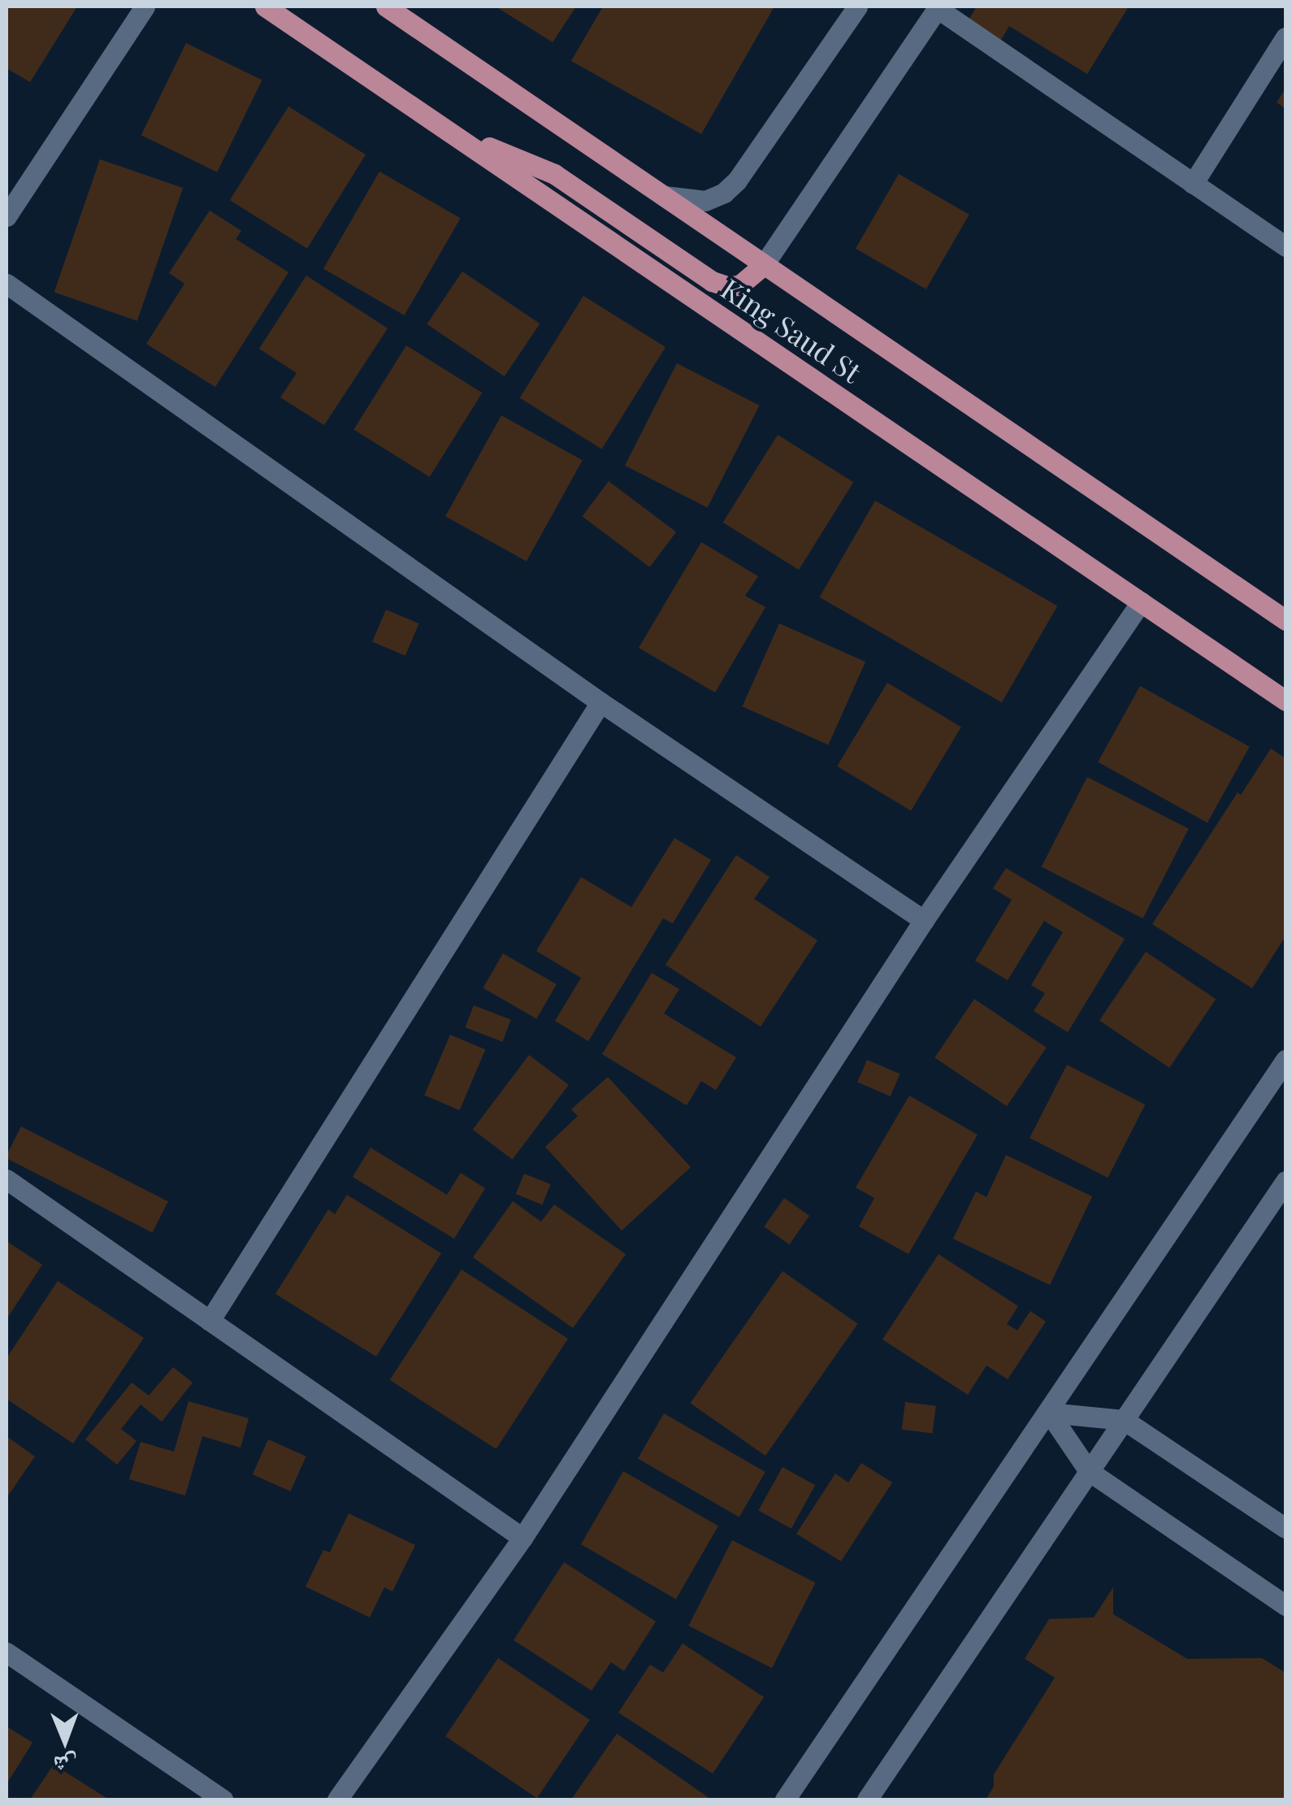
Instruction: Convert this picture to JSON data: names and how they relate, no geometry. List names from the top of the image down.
{
  "streets": {
    "main road": ["King Saud St"]
  },
  "north": "bottom"
}
